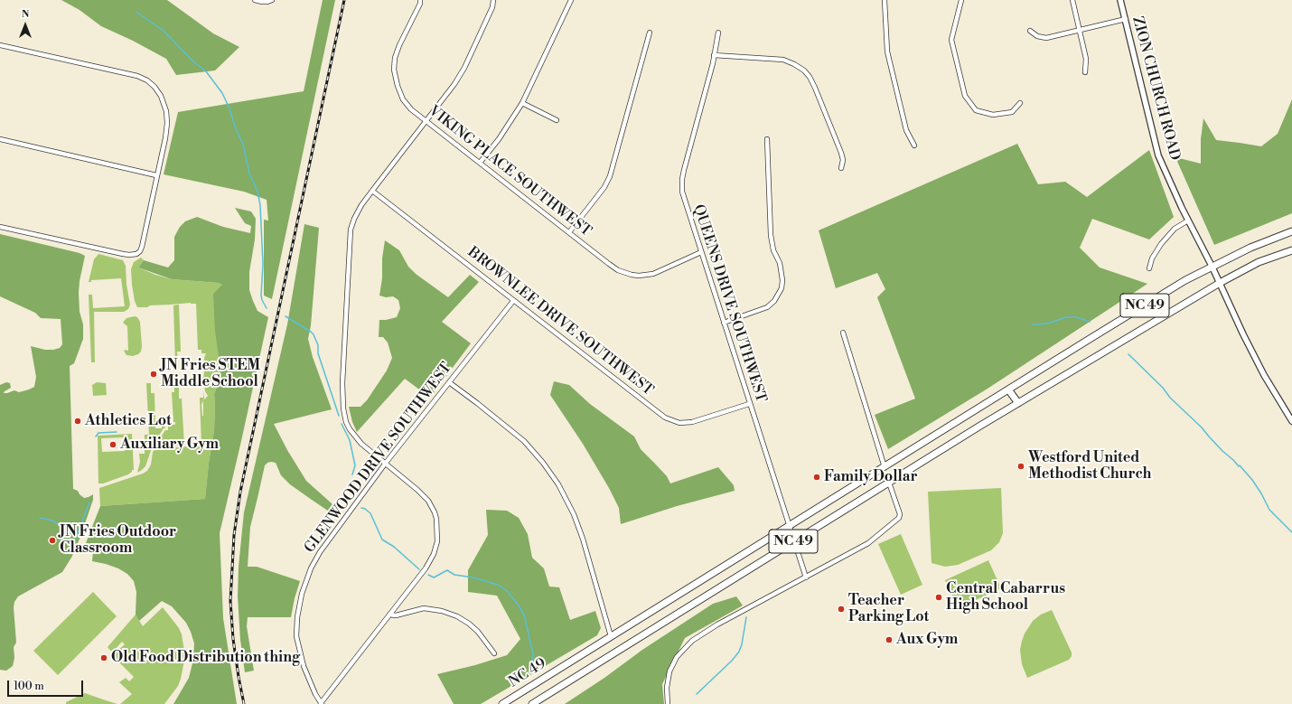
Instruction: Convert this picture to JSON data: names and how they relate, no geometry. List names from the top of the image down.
{
  "streets": {
    "highway": ["NC 49"],
    "street": [
      "ZION CHURCH ROAD",
      "VIKING PLACE SOUTHWEST",
      "QUEENS DRIVE SOUTHWEST",
      "BROWNLEE DRIVE SOUTHWEST",
      "GLENWOOD DRIVE SOUTHWEST"
    ]
  },
  "crossings": [
    ["ZION CHURCH ROAD", "NC 49"],
    ["VIKING PLACE SOUTHWEST", "QUEENS DRIVE SOUTHWEST"],
    ["QUEENS DRIVE SOUTHWEST", "NC 49"],
    ["QUEENS DRIVE SOUTHWEST", "BROWNLEE DRIVE SOUTHWEST"],
    ["BROWNLEE DRIVE SOUTHWEST", "GLENWOOD DRIVE SOUTHWEST"]
  ],
  "places": [
    "JN Fries STEM Middle School",
    "Athletics Lot",
    "Auxiliary Gym",
    "Westford United Methodist Church",
    "Family Dollar",
    "JN Fries Outdoor Classroom",
    "Central Cabarrus High School",
    "Teacher Parking Lot",
    "Aux Gym",
    "Old Food Distribution thing"
  ],
  "scale_bar": "100 m",
  "north": "top"
}
